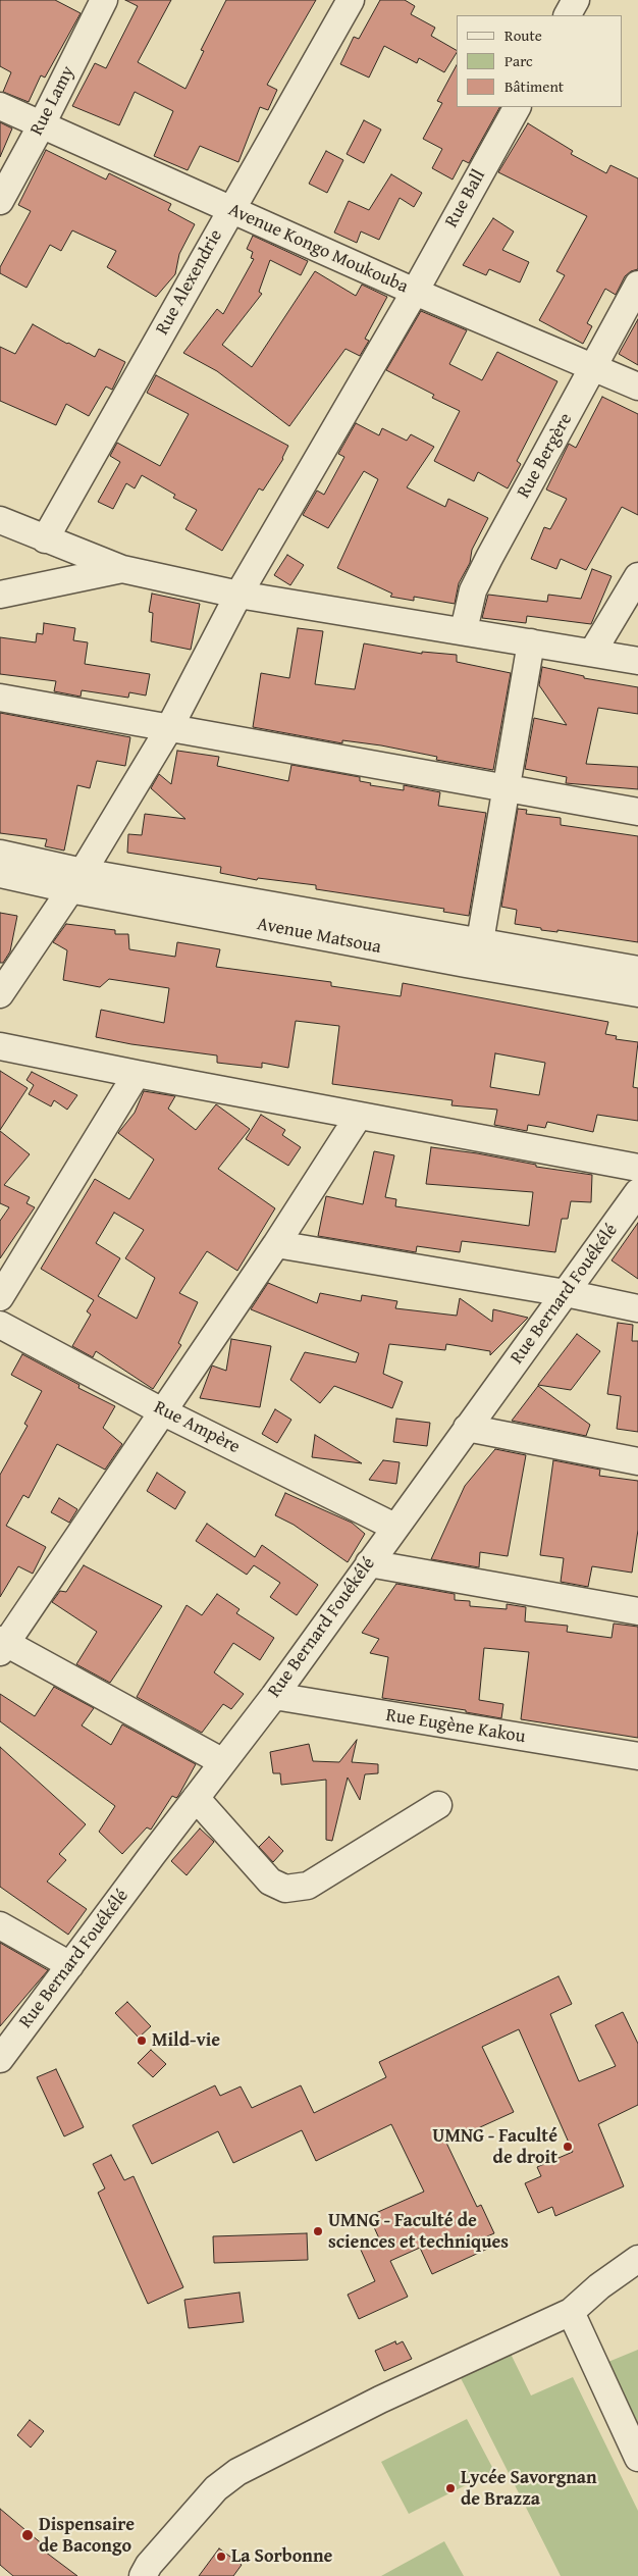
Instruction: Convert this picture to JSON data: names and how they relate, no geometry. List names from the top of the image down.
{
  "streets": {
    "street": [
      "Rue Lamy",
      "Rue Ball",
      "Avenue Kongo Moukouba",
      "Rue Alexendrie",
      "Rue Bergère",
      "Avenue Matsoua",
      "Rue Bernard Fouékélé",
      "Rue Ampère",
      "Rue Eugène Kakou"
    ]
  },
  "crossings": [
    ["Rue Lamy", "Avenue Kongo Moukouba"],
    ["Rue Ball", "Avenue Kongo Moukouba"],
    ["Rue Ball", "Avenue Matsoua"],
    ["Avenue Kongo Moukouba", "Rue Alexendrie"],
    ["Avenue Kongo Moukouba", "Rue Bergère"],
    ["Rue Bernard Fouékélé", "Rue Ampère"],
    ["Rue Bernard Fouékélé", "Rue Eugène Kakou"]
  ],
  "places": [
    "Mild-vie",
    "UMNG - Faculté de droit",
    "UMNG - Faculté de sciences et techniques",
    "Lycée Savorgnan de Brazza",
    "Dispensaire de Bacongo",
    "La Sorbonne"
  ],
  "legend": ["Route", "Parc", "Bâtiment"]
}
